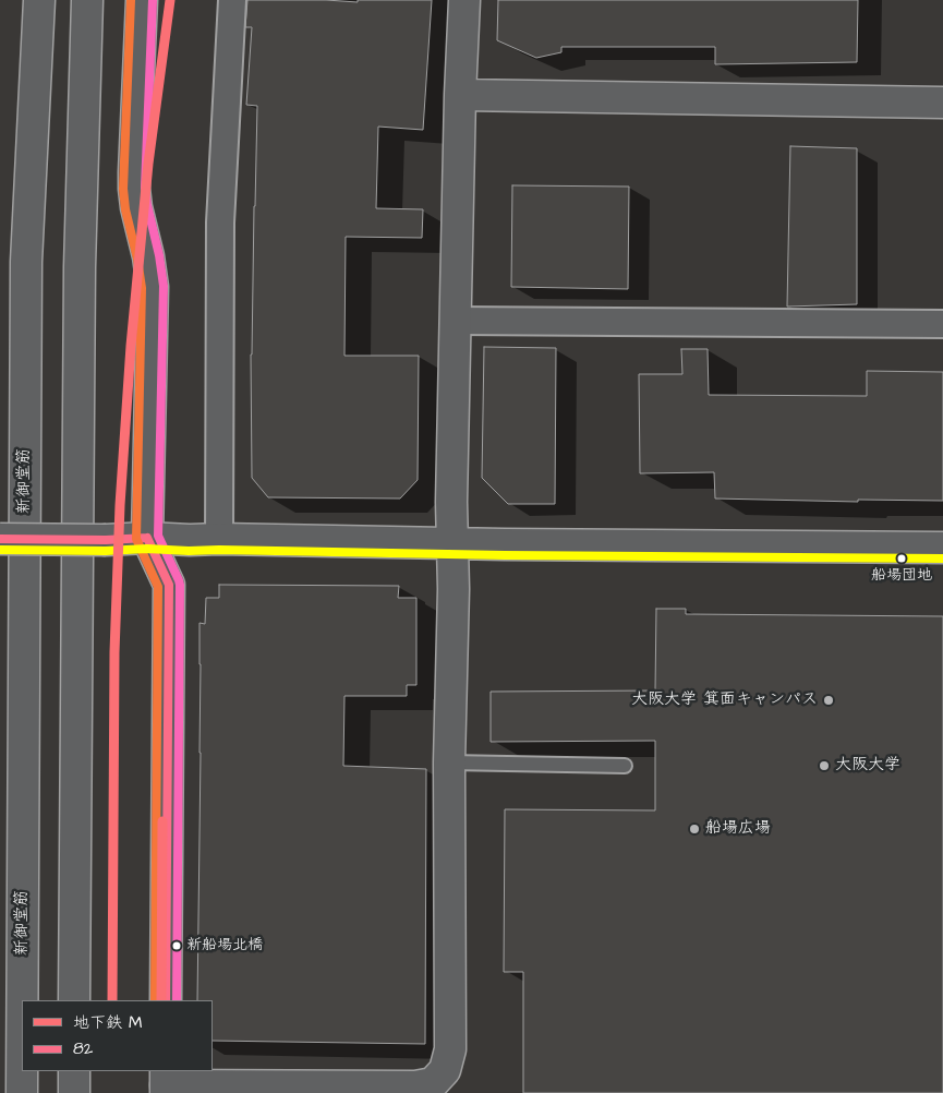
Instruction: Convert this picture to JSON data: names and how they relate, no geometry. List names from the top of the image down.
{
  "streets": {
    "main road": ["新御堂筋"]
  },
  "places": [
    "船場団地",
    "大阪大学 箕面キャンパス",
    "大阪大学",
    "船場広場",
    "新船場北橋"
  ],
  "lines": ["metro line M", "transit line 82"],
  "legend": ["地下鉄 M", "82"]
}
